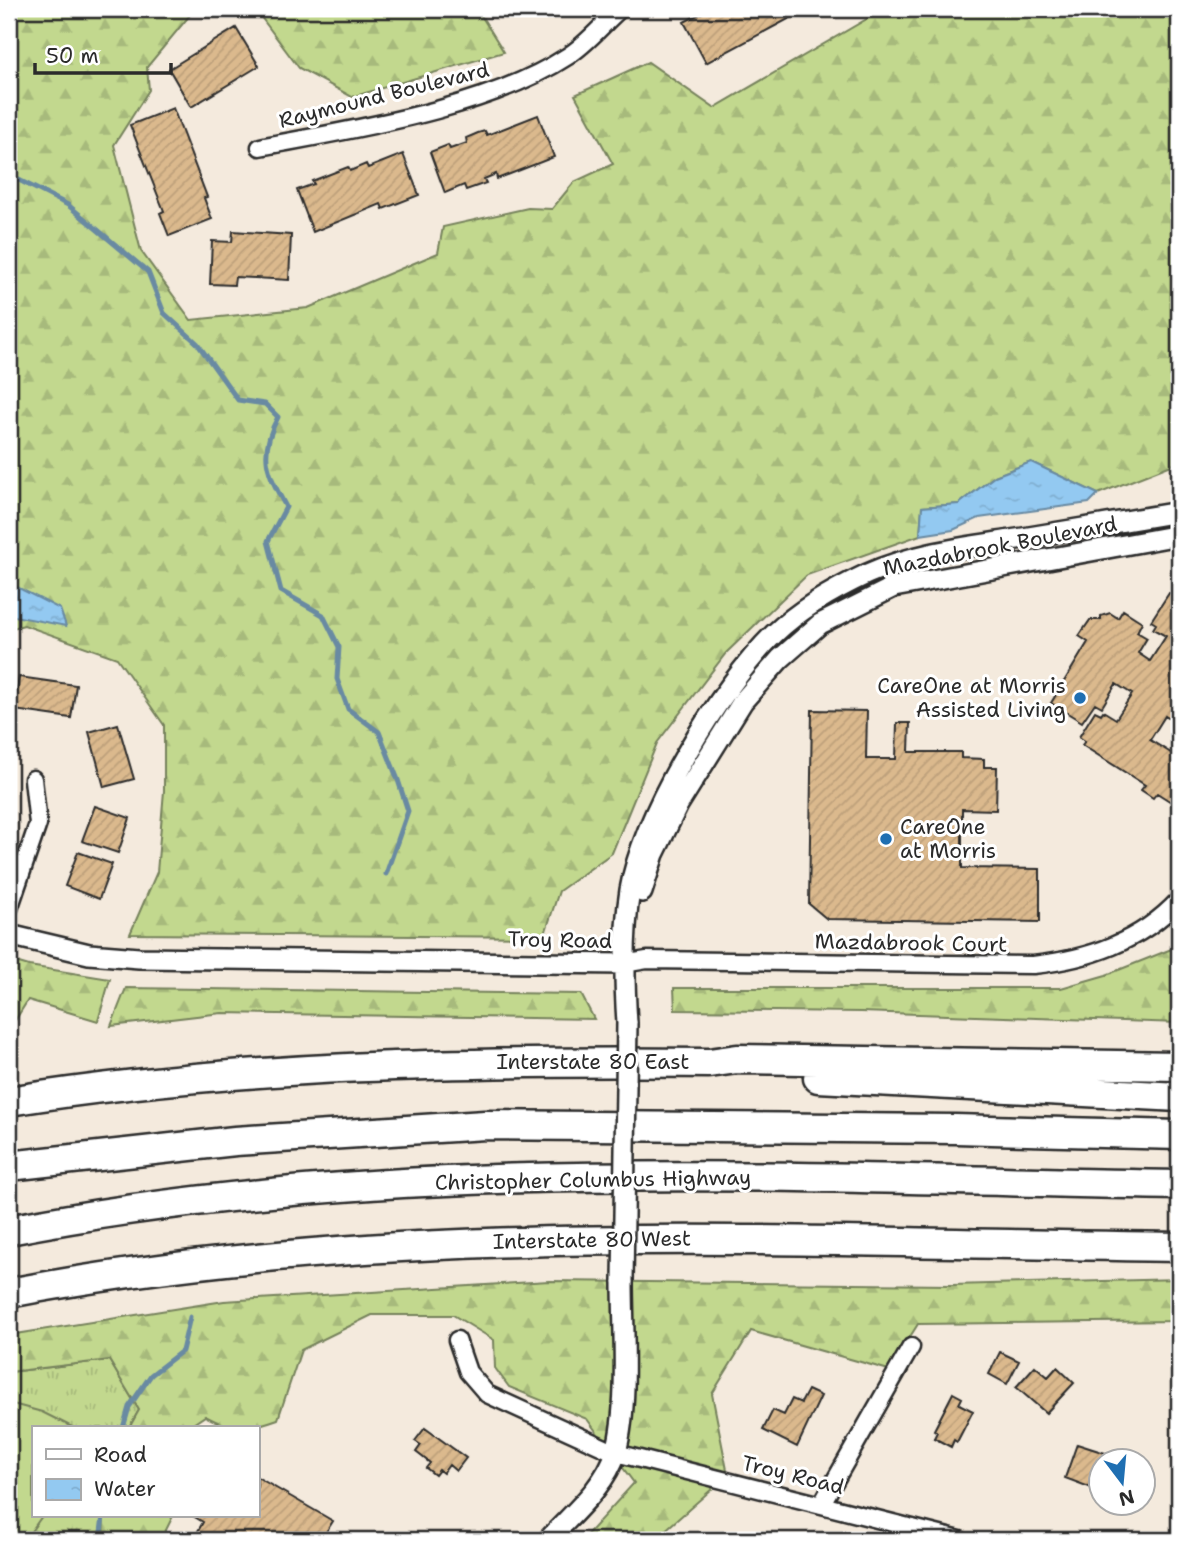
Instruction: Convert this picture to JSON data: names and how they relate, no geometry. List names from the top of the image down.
{
  "streets": {
    "highway": ["Interstate 80 East", "Christopher Columbus Highway", "Interstate 80 West"],
    "street": [
      "Raymound Boulevard",
      "Mazdabrook Boulevard",
      "Troy Road",
      "Mazdabrook Court"
    ]
  },
  "crossings": [
    ["Mazdabrook Boulevard", "Troy Road"],
    ["Mazdabrook Boulevard", "Mazdabrook Court"],
    ["Troy Road", "Mazdabrook Court"]
  ],
  "places": ["CareOne at Morris Assisted Living", "CareOne at Morris"],
  "legend": ["Road", "Water"],
  "scale_bar": "50 m",
  "north": "bottom"
}
